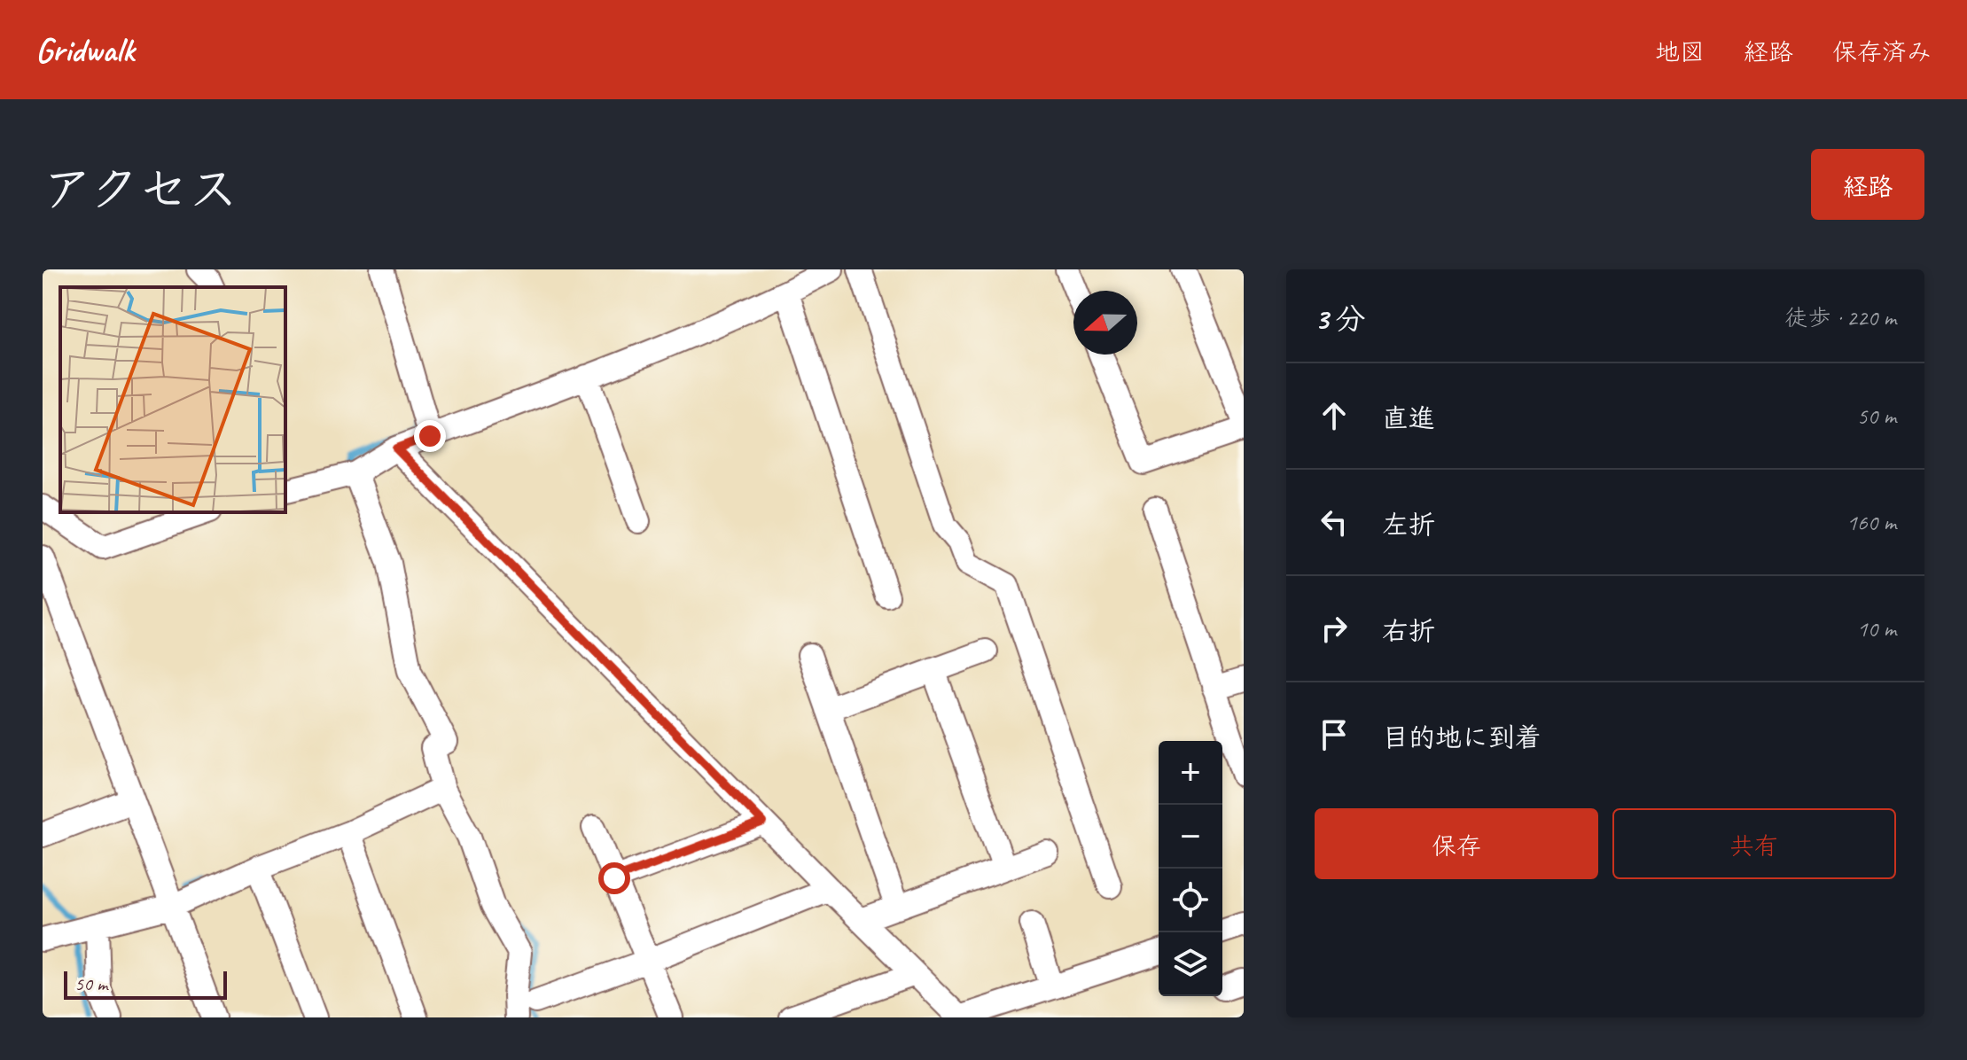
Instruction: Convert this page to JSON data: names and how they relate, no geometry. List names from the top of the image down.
{
  "scale_bar": "50 m",
  "north": "left",
  "page": {
    "header": "Gridwalk",
    "nav": ["地図", "経路", "保存済み"],
    "title": "アクセス",
    "buttons": [
      "経路",
      ["保存", "共有"]
    ],
    "heading": ["3 分", "徒歩 · 220 m"],
    "list": [
      ["直進", "50 m"],
      ["左折", "160 m"],
      ["右折", "10 m"],
      "目的地に到着"
    ],
    "map_buttons": ["+", "−"],
    "scale": "50 m"
  }
}
